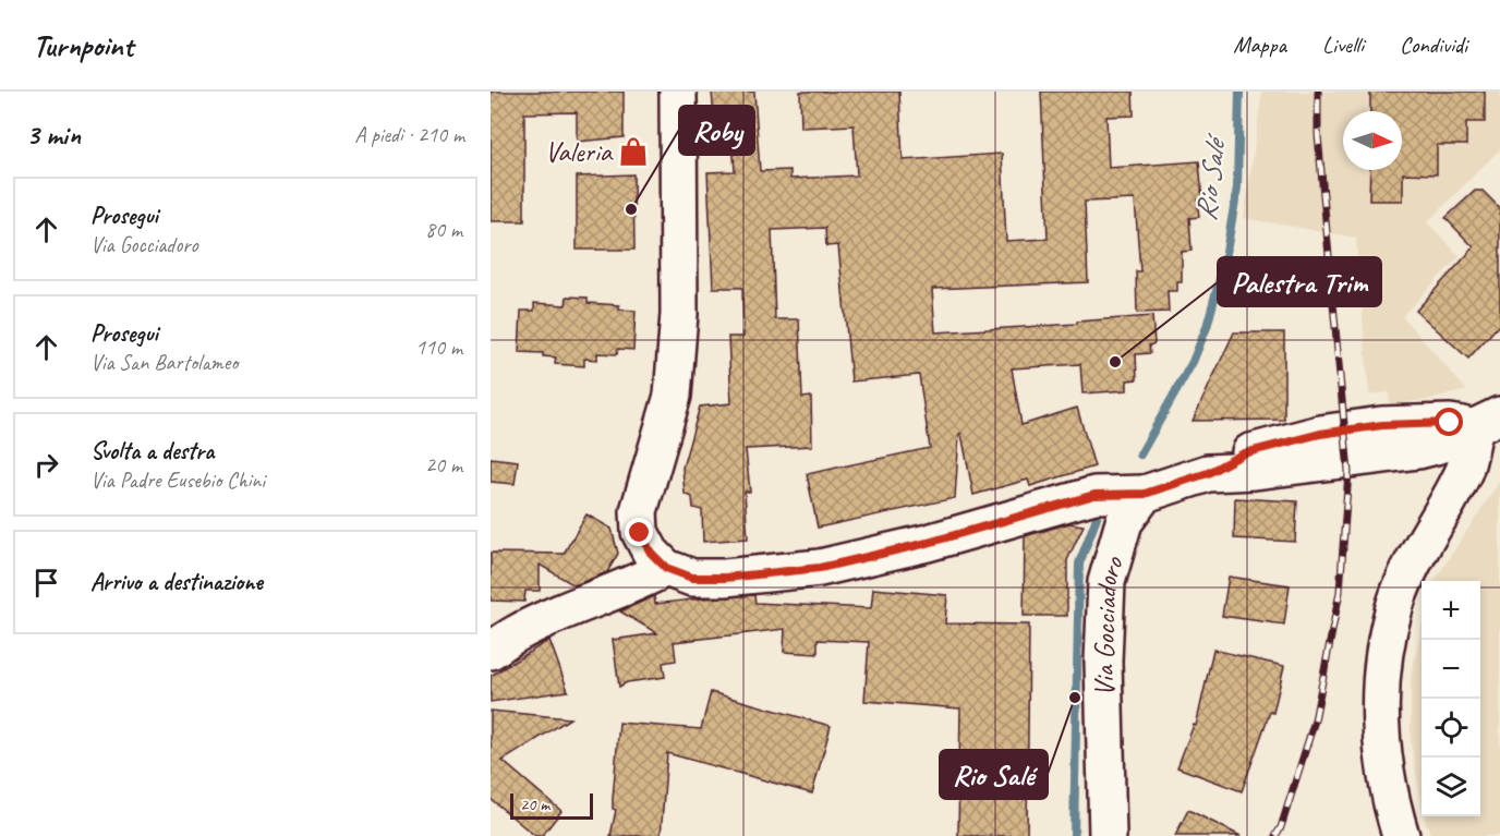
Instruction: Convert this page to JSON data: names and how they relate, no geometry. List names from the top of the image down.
{
  "streets": {
    "street": ["Via Gocciadoro"]
  },
  "water": ["Rio Salé"],
  "places": {
    "shop": ["Valeria"],
    "other": ["Roby", "Palestra Trim", "Rio Salé"]
  },
  "scale_bar": "20 m",
  "north": "right",
  "page": {
    "header": "Turnpoint",
    "nav": ["Mappa", "Livelli", "Condividi"],
    "heading": ["3 min", "A piedi · 210 m"],
    "list": [
      ["Prosegui", "Via Gocciadoro", "80 m"],
      ["Prosegui", "Via San Bartolameo", "110 m"],
      ["Svolta a destra", "Via Padre Eusebio Chini", "20 m"],
      "Arrivo a destinazione"
    ],
    "map_buttons": ["+", "−"],
    "scale": "20 m"
  }
}
